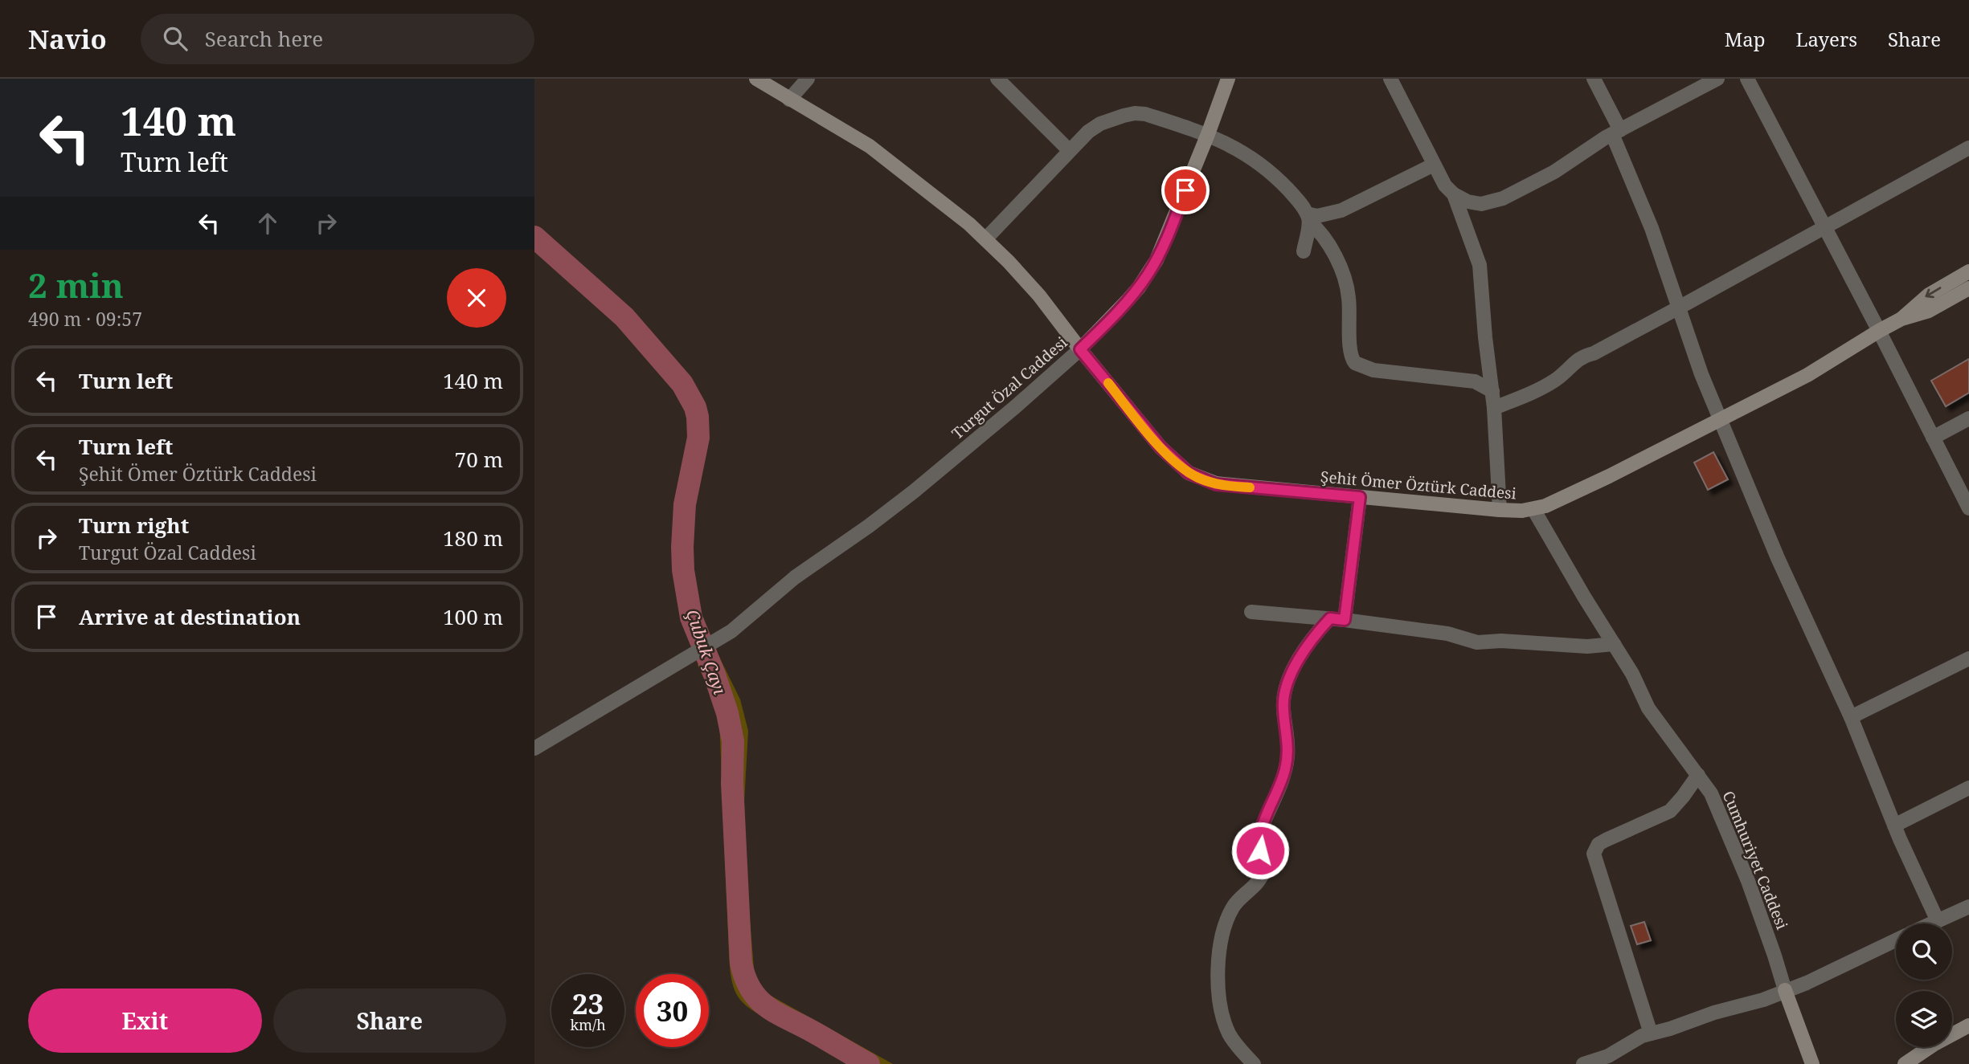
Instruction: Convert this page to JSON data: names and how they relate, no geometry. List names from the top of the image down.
{
  "streets": {
    "street": ["Turgut Özal Caddesi", "Şehit Ömer Öztürk Caddesi", "Cumhuriyet Caddesi"]
  },
  "crossings": [
    ["Turgut Özal Caddesi", "Şehit Ömer Öztürk Caddesi"],
    ["Şehit Ömer Öztürk Caddesi", "Cumhuriyet Caddesi"]
  ],
  "water": ["Çubuk Çayı"],
  "page": {
    "header": "Navio",
    "search": "Search here",
    "nav": ["Map", "Layers", "Share"],
    "turn": ["140 m", "Turn left"],
    "heading": ["2 min", "490 m · 09:57"],
    "list": [
      {
        "name": "Turn left",
        "value": "140 m"
      },
      {
        "name": "Turn left",
        "note": "Şehit Ömer Öztürk Caddesi",
        "value": "70 m"
      },
      {
        "name": "Turn right",
        "note": "Turgut Özal Caddesi",
        "value": "180 m"
      },
      {
        "name": "Arrive at destination",
        "value": "100 m"
      }
    ],
    "speed": "23 km/h",
    "limit": "30",
    "buttons": ["Exit", "Share"]
  }
}
